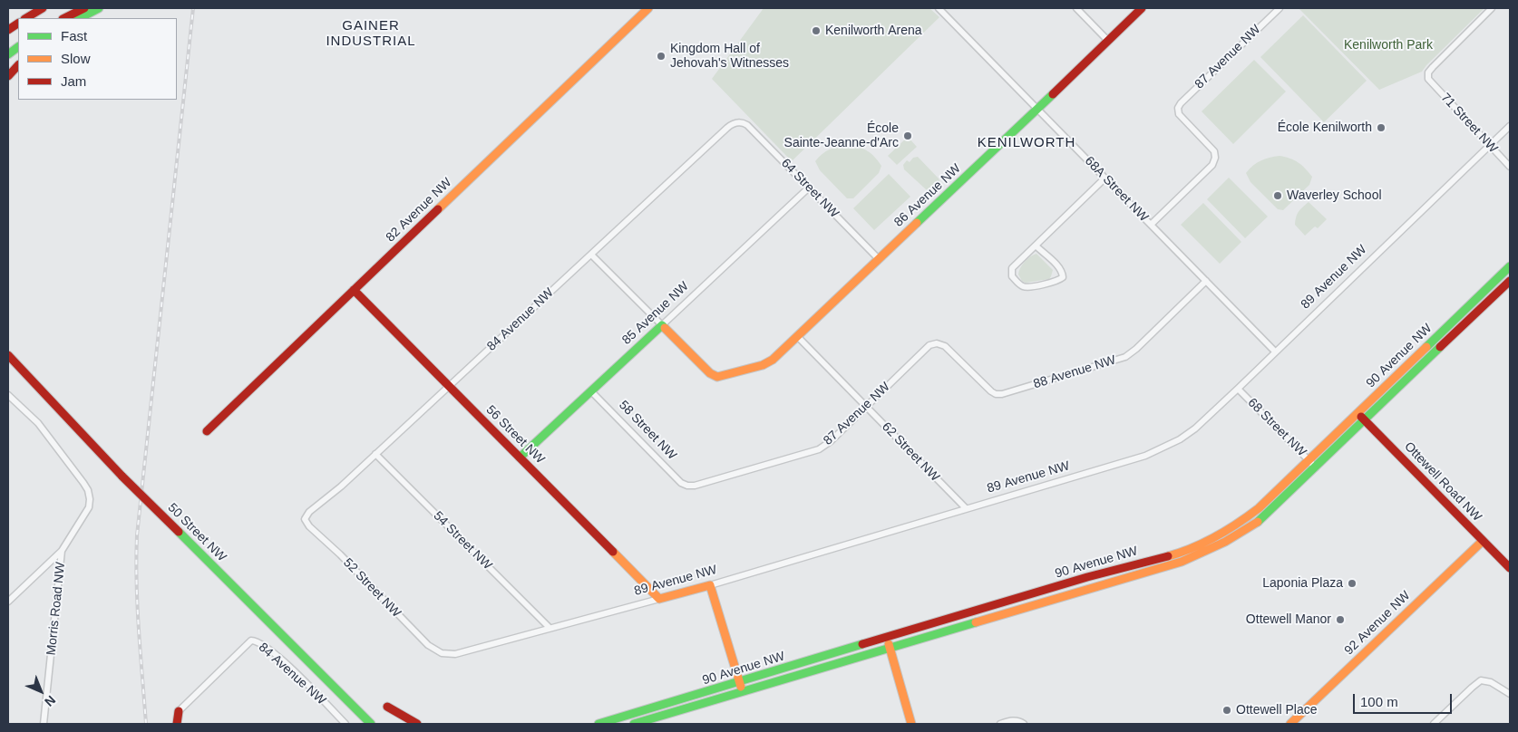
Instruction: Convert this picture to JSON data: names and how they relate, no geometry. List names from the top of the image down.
{
  "streets": {
    "main road": [
      "86 Avenue NW",
      "82 Avenue NW",
      "89 Avenue NW",
      "85 Avenue NW",
      "90 Avenue NW",
      "56 Street NW",
      "Ottewell Road NW",
      "50 Street NW",
      "92 Avenue NW"
    ],
    "street": [
      "87 Avenue NW",
      "71 Street NW",
      "64 Street NW",
      "68A Street NW",
      "84 Avenue NW",
      "88 Avenue NW",
      "68 Street NW",
      "58 Street NW",
      "62 Street NW",
      "54 Street NW",
      "52 Street NW",
      "Morris Road NW"
    ]
  },
  "crossings": [
    ["87 Avenue NW", "68A Street NW"],
    ["87 Avenue NW", "88 Avenue NW"],
    ["87 Avenue NW", "58 Street NW"],
    ["87 Avenue NW", "62 Street NW"],
    ["71 Street NW", "89 Avenue NW"],
    ["64 Street NW", "86 Avenue NW"],
    ["64 Street NW", "85 Avenue NW"],
    ["64 Street NW", "84 Avenue NW"],
    ["68A Street NW", "86 Avenue NW"],
    ["68A Street NW", "89 Avenue NW"],
    ["68A Street NW", "88 Avenue NW"],
    ["86 Avenue NW", "85 Avenue NW"],
    ["86 Avenue NW", "62 Street NW"],
    ["82 Avenue NW", "56 Street NW"],
    ["89 Avenue NW", "68 Street NW"],
    ["89 Avenue NW", "56 Street NW"],
    ["89 Avenue NW", "62 Street NW"],
    ["89 Avenue NW", "54 Street NW"],
    ["89 Avenue NW", "52 Street NW"],
    ["85 Avenue NW", "58 Street NW"],
    ["85 Avenue NW", "56 Street NW"],
    ["84 Avenue NW", "56 Street NW"],
    ["84 Avenue NW", "54 Street NW"],
    ["84 Avenue NW", "52 Street NW"],
    ["90 Avenue NW", "68 Street NW"],
    ["90 Avenue NW", "Ottewell Road NW"],
    ["Ottewell Road NW", "92 Avenue NW"]
  ],
  "districts": ["GAINER INDUSTRIAL", "KENILWORTH"],
  "parks": ["Kenilworth Park"],
  "places": [
    "Kenilworth Arena",
    "Kingdom Hall of Jehovah's Witnesses",
    "École Kenilworth",
    "École Sainte-Jeanne-d'Arc",
    "Waverley School",
    "Laponia Plaza",
    "Ottewell Manor",
    "Ottewell Place"
  ],
  "legend": ["Fast", "Slow", "Jam"],
  "scale_bar": "100 m",
  "north": "bottom right"
}
